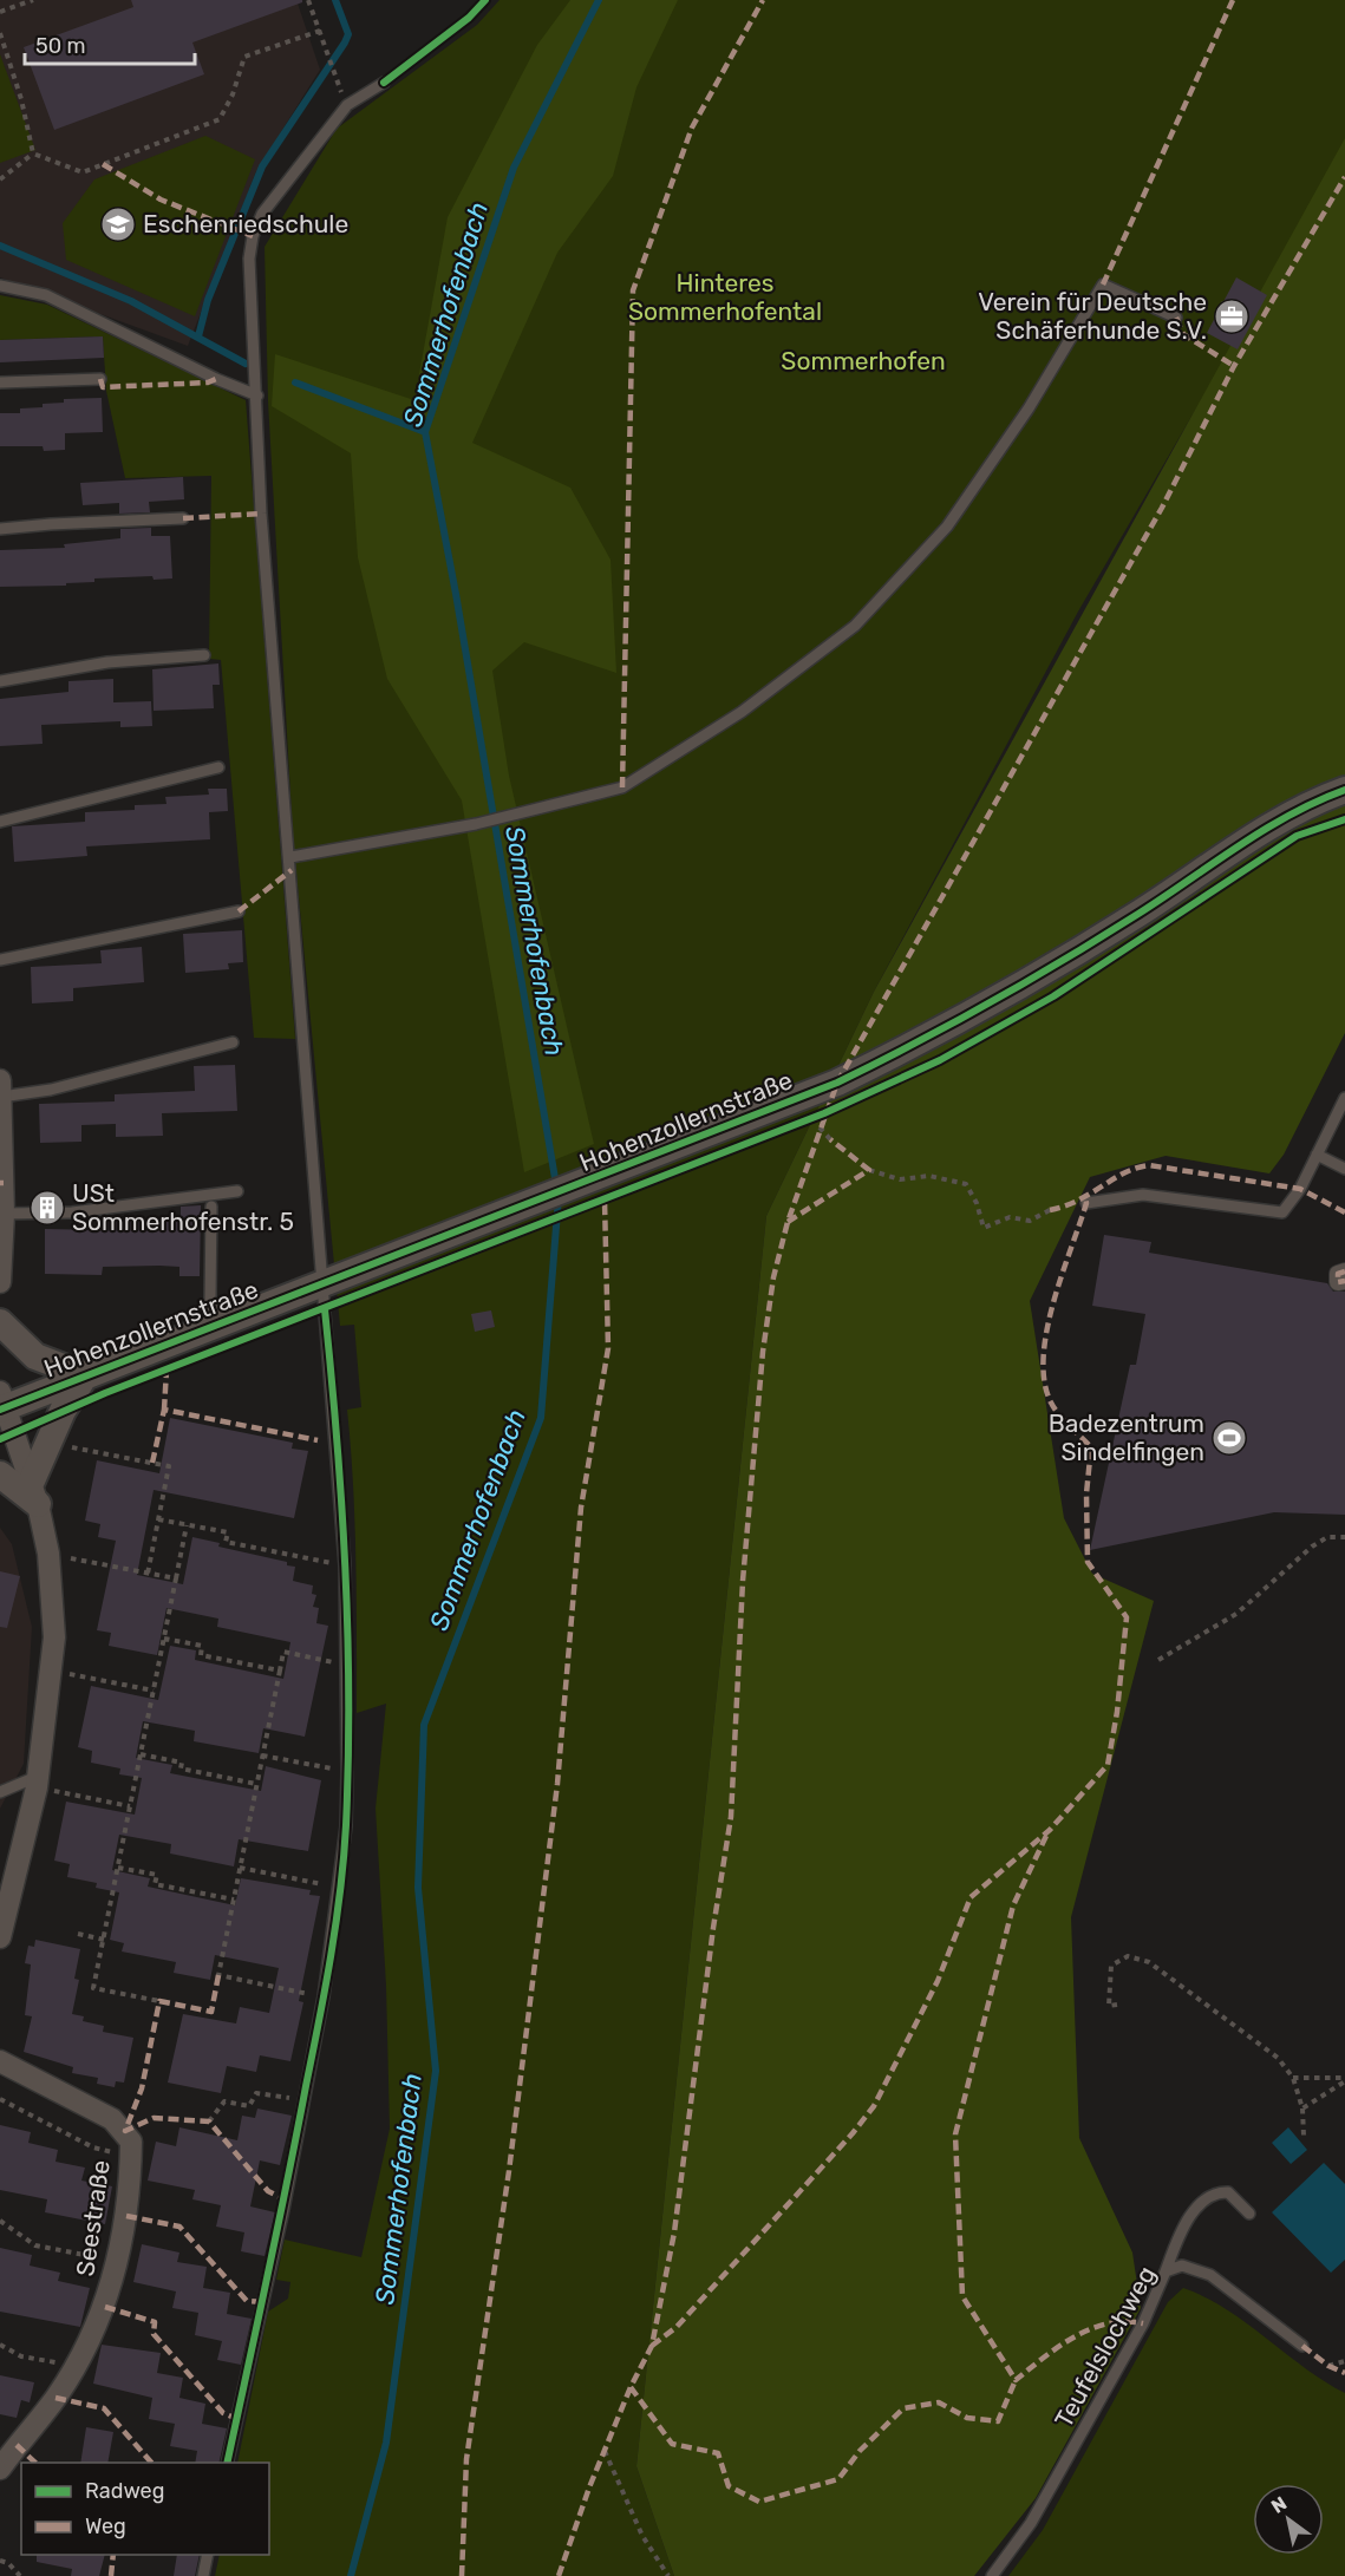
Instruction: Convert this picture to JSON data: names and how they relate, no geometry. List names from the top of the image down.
{
  "streets": {
    "street": ["Hohenzollernstraße", "Seestraße"],
    "lane": ["Teufelslochweg"]
  },
  "water": ["Sommerhofenbach"],
  "parks": ["Hinteres Sommerhofental", "Sommerhofen"],
  "places": {
    "school or university": ["Eschenriedschule"],
    "office": ["Verein für Deutsche Schäferhunde S.V."],
    "building": ["USt Sommerhofenstr. 5"],
    "sports": ["Badezentrum Sindelfingen"]
  },
  "legend": ["Radweg", "Weg"],
  "scale_bar": "50 m",
  "north": "top left"
}
